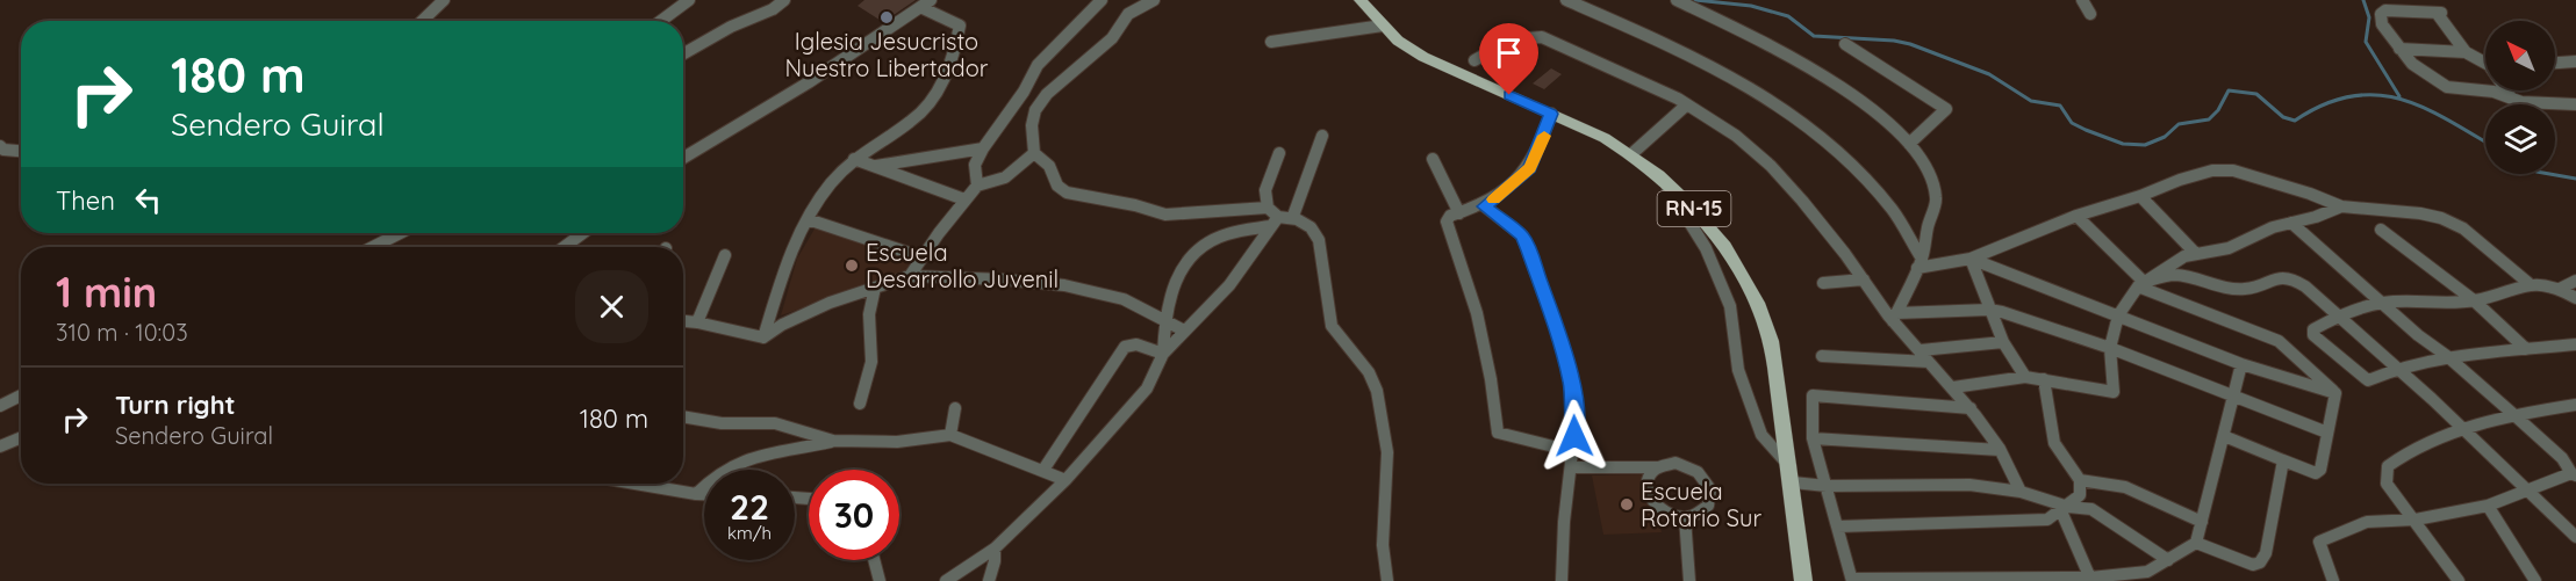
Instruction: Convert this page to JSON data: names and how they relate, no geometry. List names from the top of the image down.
{
  "streets": {
    "main road": ["RN-15"]
  },
  "places": ["Iglesia Jesucristo Nuestro Libertador", "Escuela Desarrollo Juvenil", "Escuela Rotario Sur"],
  "north": "top left",
  "page": {
    "turn": ["180 m", "Sendero Guiral"],
    "then": "Then",
    "heading": ["1 min", "310 m · 10:03"],
    "list": [
      {
        "name": "Turn right",
        "note": "Sendero Guiral",
        "value": "180 m"
      }
    ],
    "speed": "22 km/h",
    "limit": "30"
  }
}
